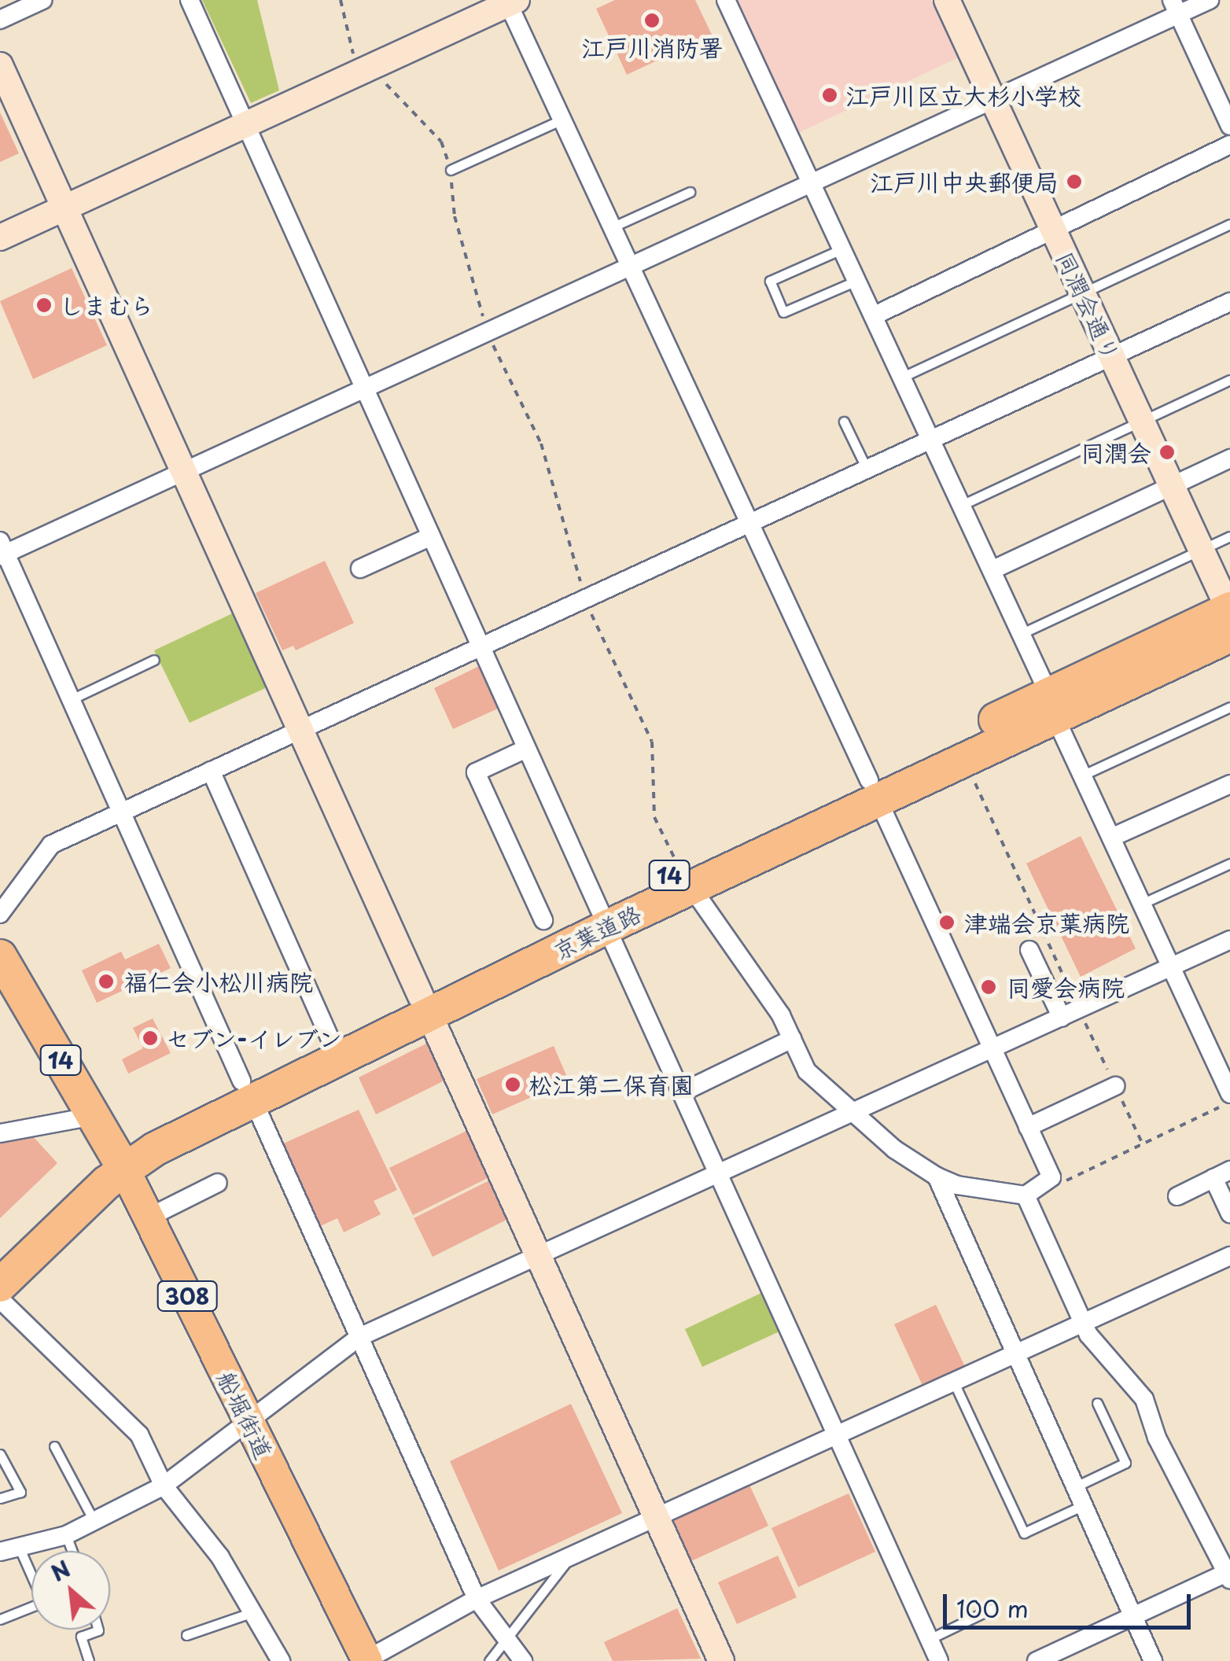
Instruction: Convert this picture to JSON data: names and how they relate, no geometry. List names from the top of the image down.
{
  "streets": {
    "highway": ["14", "京葉道路"],
    "main road": ["308", "船堀街道"],
    "street": ["同潤会通り"]
  },
  "crossings": [
    ["同潤会通り", "京葉道路"],
    ["14", "京葉道路"],
    ["14", "船堀街道"],
    ["京葉道路", "船堀街道"]
  ],
  "places": [
    "江戸川消防署",
    "江戸川区立大杉小学校",
    "江戸川中央郵便局",
    "しまむら",
    "同潤会",
    "津端会京葉病院",
    "福仁会小松川病院",
    "同愛会病院",
    "セブン-イレブン",
    "松江第二保育園"
  ],
  "scale_bar": "100 m",
  "north": "top left"
}
